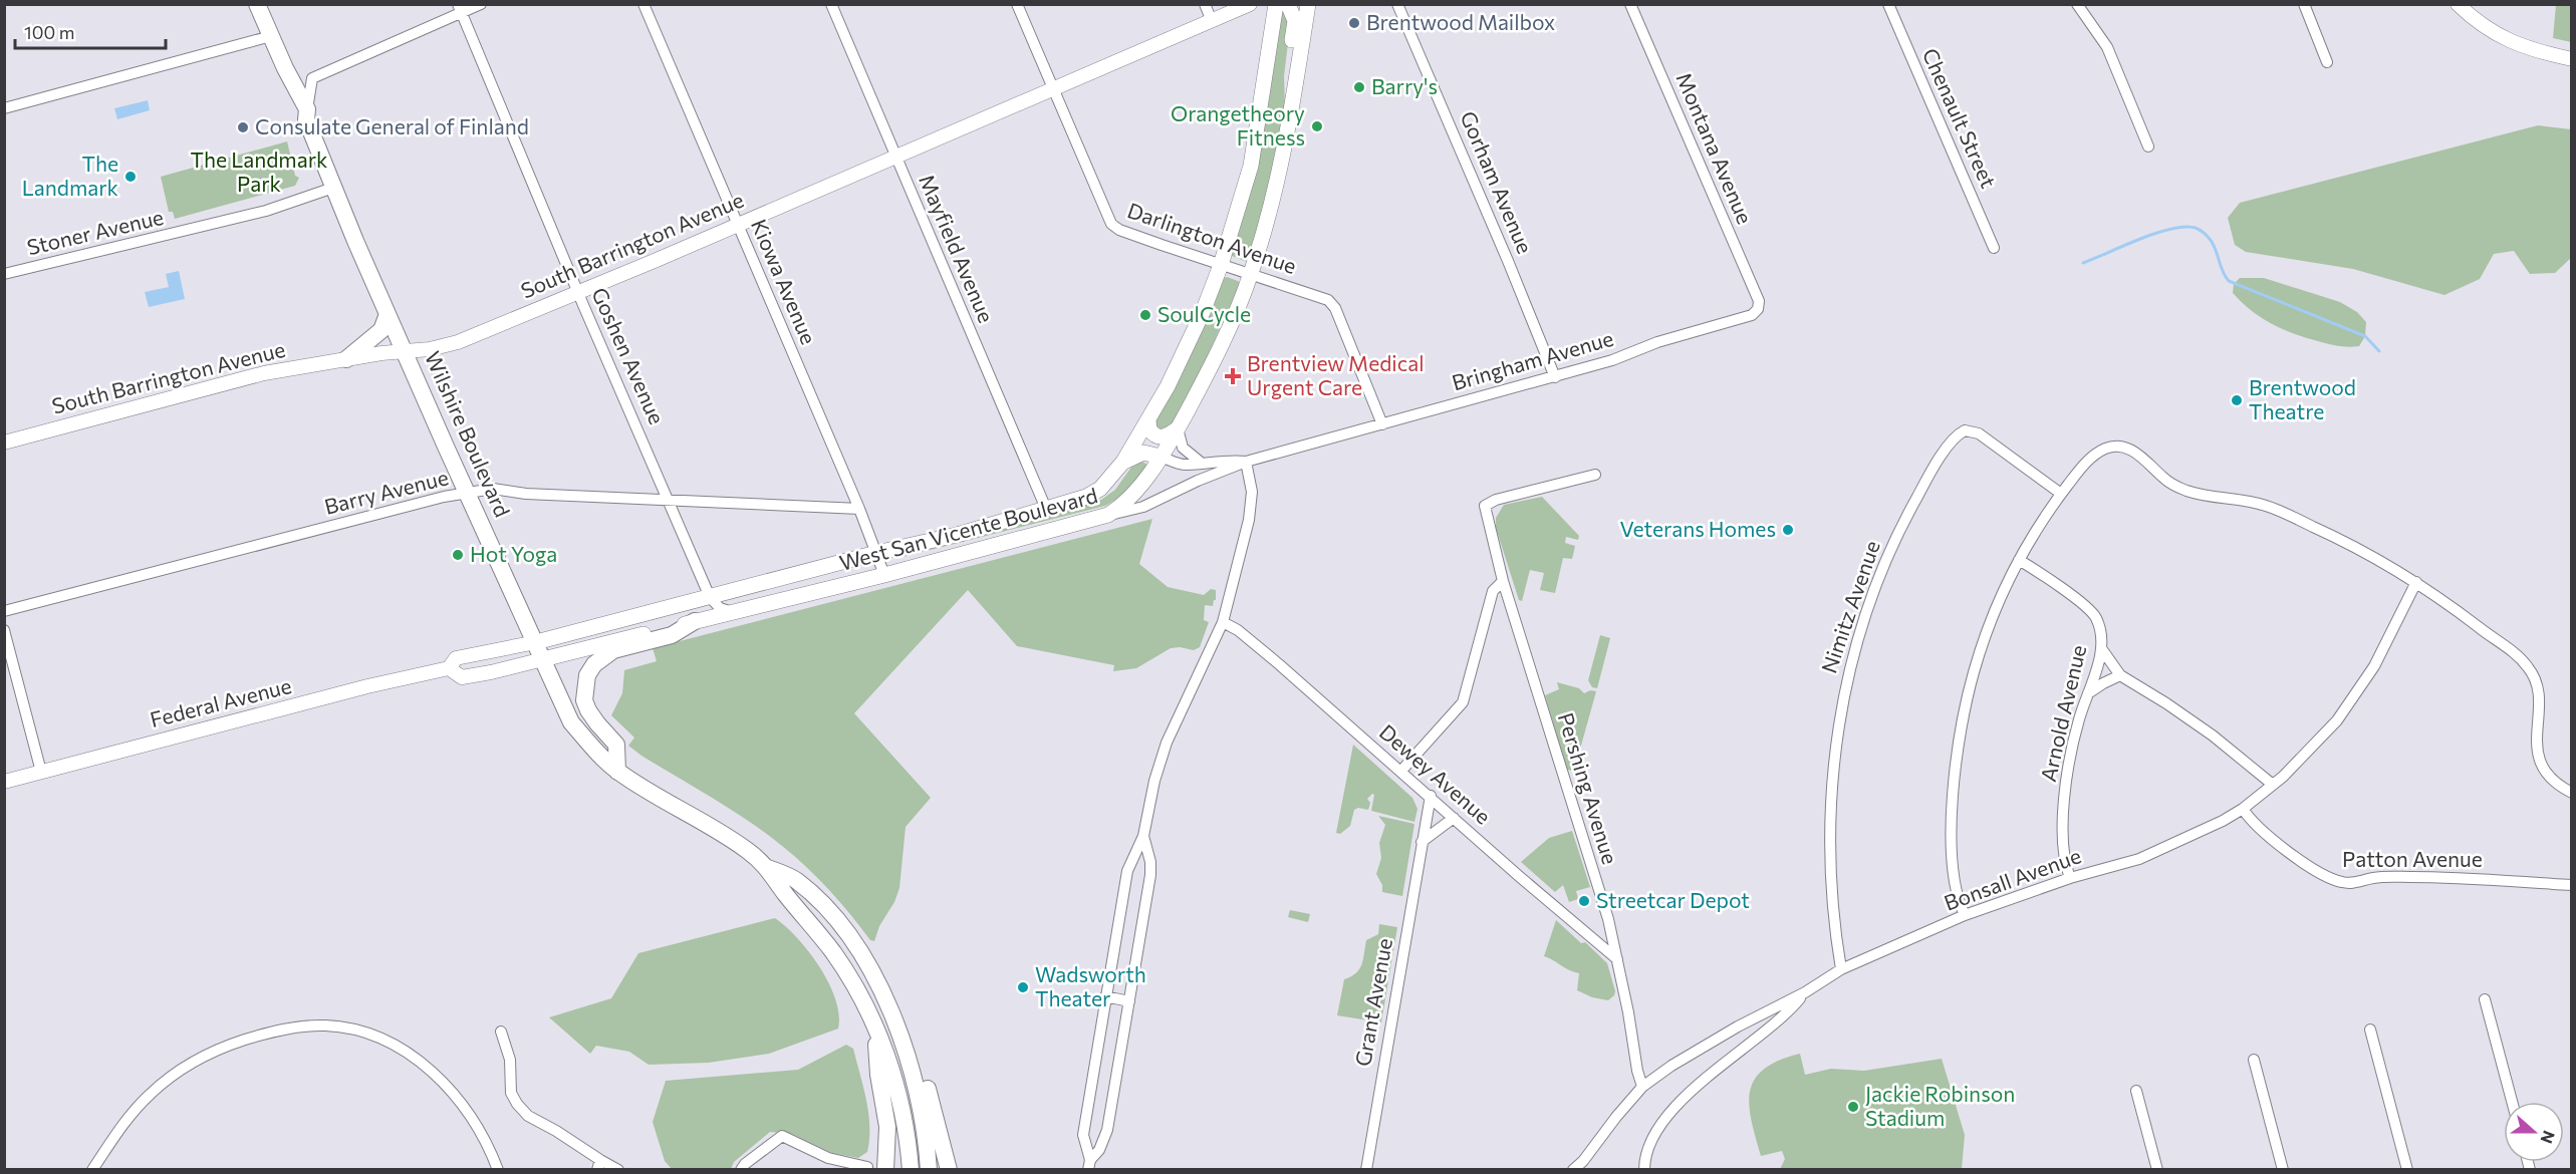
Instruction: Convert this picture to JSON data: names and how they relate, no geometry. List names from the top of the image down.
{
  "streets": {
    "main road": ["Wilshire Boulevard", "West San Vicente Boulevard"],
    "street": [
      "Chenault Street",
      "Montana Avenue",
      "Gorham Avenue",
      "Stoner Avenue",
      "Darlington Avenue",
      "South Barrington Avenue",
      "Mayfield Avenue",
      "Kiowa Avenue",
      "Goshen Avenue",
      "Bringham Avenue",
      "Barry Avenue",
      "Nimitz Avenue",
      "Federal Avenue",
      "Arnold Avenue",
      "Dewey Avenue",
      "Pershing Avenue",
      "Patton Avenue",
      "Bonsall Avenue",
      "Grant Avenue"
    ]
  },
  "crossings": [
    ["Montana Avenue", "Bringham Avenue"],
    ["Gorham Avenue", "Bringham Avenue"],
    ["Stoner Avenue", "Wilshire Boulevard"],
    ["Darlington Avenue", "South Barrington Avenue"],
    ["Darlington Avenue", "Bringham Avenue"],
    ["Darlington Avenue", "West San Vicente Boulevard"],
    ["South Barrington Avenue", "Mayfield Avenue"],
    ["South Barrington Avenue", "Kiowa Avenue"],
    ["South Barrington Avenue", "Goshen Avenue"],
    ["South Barrington Avenue", "Wilshire Boulevard"],
    ["Mayfield Avenue", "West San Vicente Boulevard"],
    ["Kiowa Avenue", "Barry Avenue"],
    ["Kiowa Avenue", "West San Vicente Boulevard"],
    ["Goshen Avenue", "Barry Avenue"],
    ["Goshen Avenue", "West San Vicente Boulevard"],
    ["Bringham Avenue", "West San Vicente Boulevard"],
    ["Wilshire Boulevard", "Barry Avenue"],
    ["Wilshire Boulevard", "West San Vicente Boulevard"],
    ["Wilshire Boulevard", "Federal Avenue"],
    ["West San Vicente Boulevard", "Federal Avenue"],
    ["Nimitz Avenue", "Bonsall Avenue"],
    ["Arnold Avenue", "Bonsall Avenue"],
    ["Dewey Avenue", "Pershing Avenue"],
    ["Dewey Avenue", "Grant Avenue"],
    ["Pershing Avenue", "Bonsall Avenue"],
    ["Patton Avenue", "Bonsall Avenue"]
  ],
  "parks": ["The Landmark Park"],
  "places": {
    "other": [
      "Brentwood Mailbox",
      "Barry's",
      "Orangetheory Fitness",
      "Consulate General of Finland",
      "The Landmark",
      "SoulCycle",
      "Brentwood Theatre",
      "Veterans Homes",
      "Hot Yoga",
      "Streetcar Depot",
      "Wadsworth Theater",
      "Jackie Robinson Stadium"
    ],
    "health": ["Brentview Medical Urgent Care"]
  },
  "scale_bar": "100 m",
  "north": "right"
}
